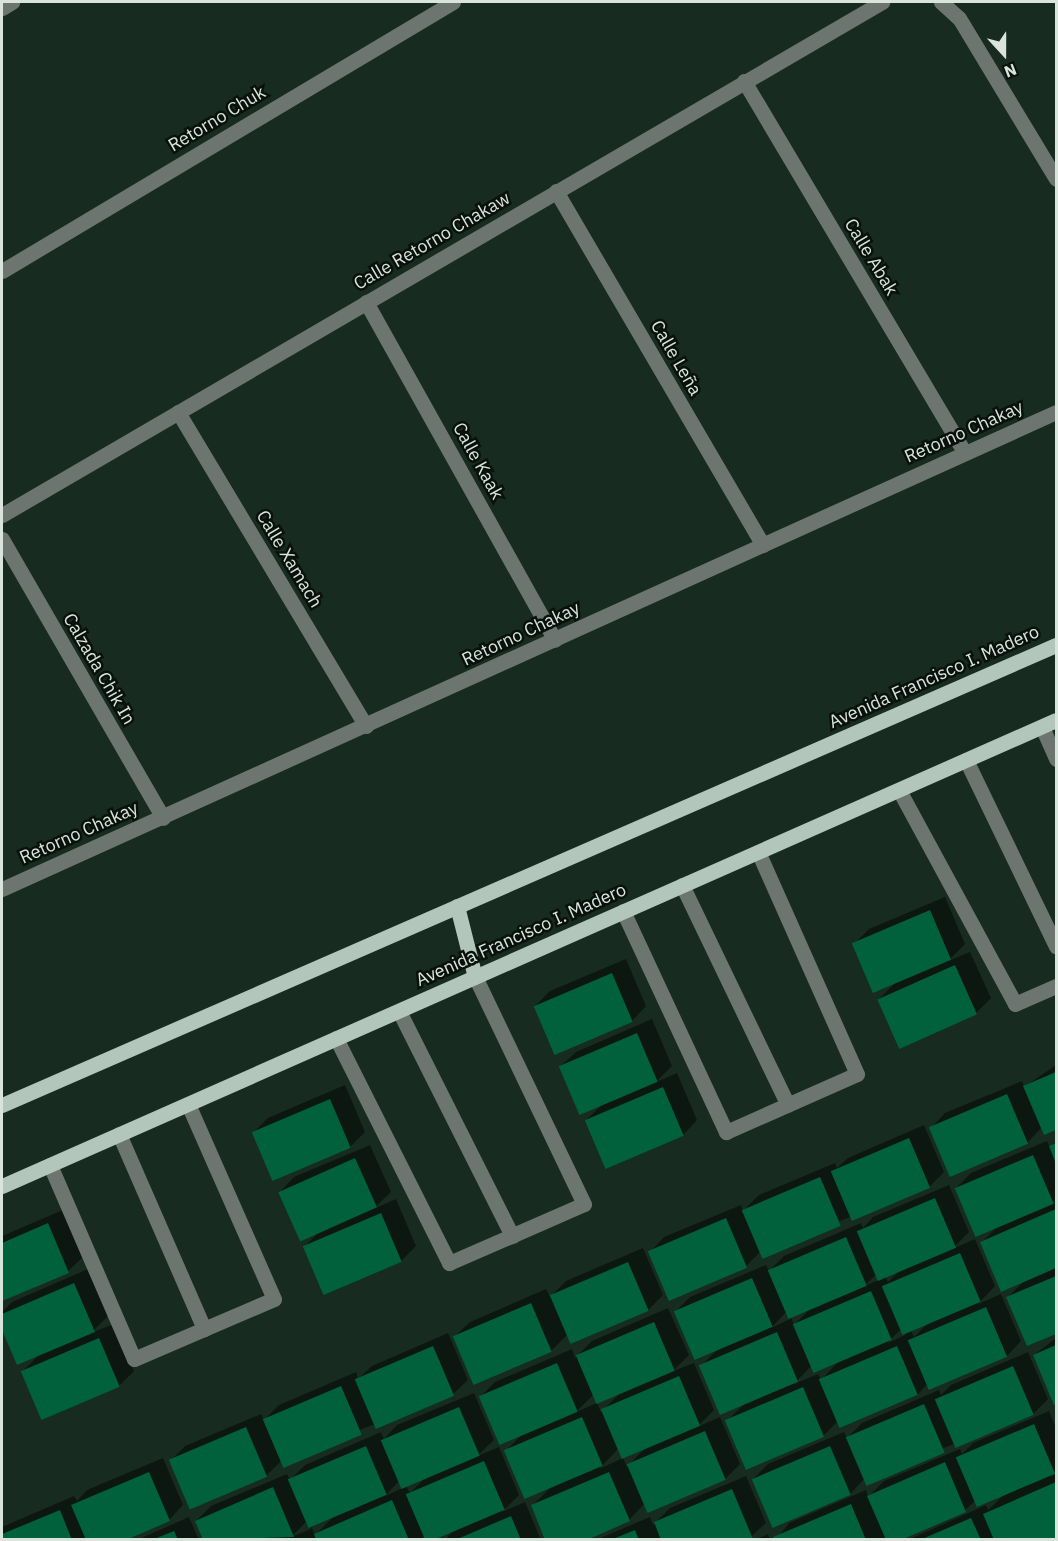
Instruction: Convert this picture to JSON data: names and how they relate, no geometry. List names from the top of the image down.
{
  "streets": {
    "main road": ["Avenida Francisco I. Madero"],
    "street": [
      "Retorno Chuk",
      "Calle Retorno Chakaw",
      "Calle Abak",
      "Calle Leña",
      "Retorno Chakay",
      "Calle Kaak",
      "Calle Xamach",
      "Calzada Chik In"
    ]
  },
  "crossings": [
    ["Calle Retorno Chakaw", "Calle Abak"],
    ["Calle Retorno Chakaw", "Calle Leña"],
    ["Calle Retorno Chakaw", "Calle Kaak"],
    ["Calle Retorno Chakaw", "Calle Xamach"],
    ["Calle Abak", "Retorno Chakay"],
    ["Calle Leña", "Retorno Chakay"],
    ["Retorno Chakay", "Calle Kaak"],
    ["Retorno Chakay", "Calle Xamach"],
    ["Retorno Chakay", "Calzada Chik In"]
  ],
  "north": "bottom"
}
